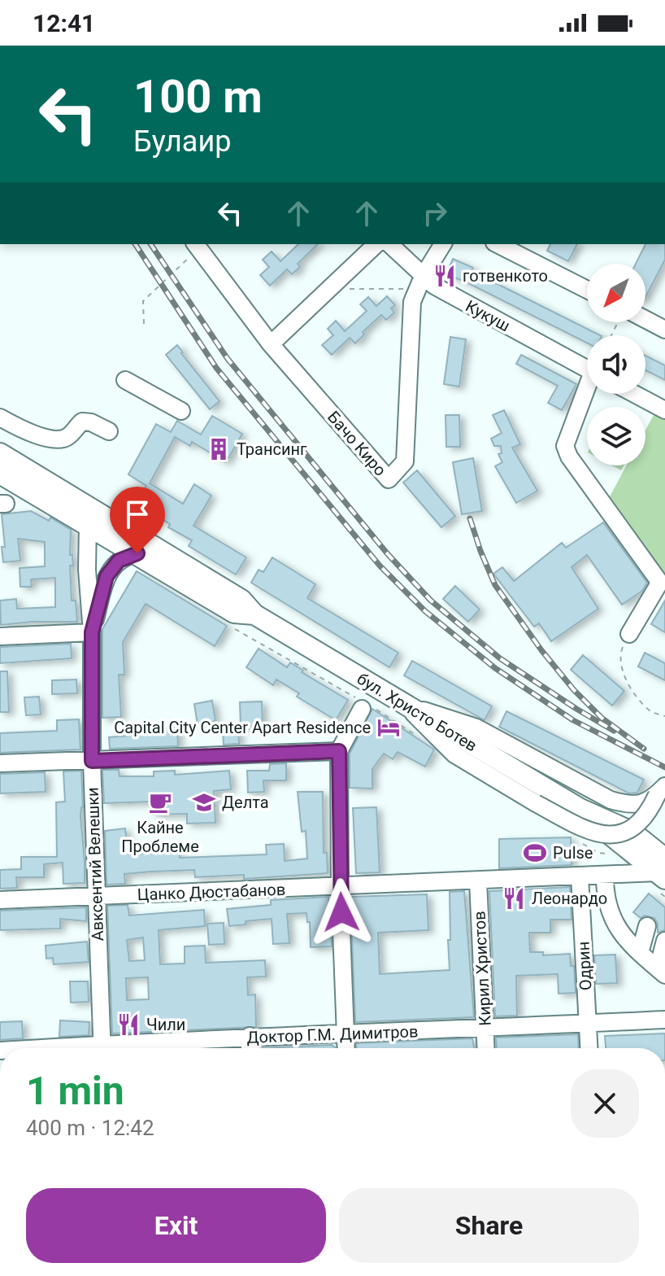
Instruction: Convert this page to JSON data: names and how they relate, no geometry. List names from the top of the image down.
{
  "streets": {
    "main road": ["бул. Христо Ботев"],
    "street": [
      "Кукуш",
      "Бачо Киро",
      "Авксентий Велешки",
      "Цанко Дюстабанов",
      "Одрин",
      "Кирил Христов",
      "Доктор Г.М. Димитров"
    ]
  },
  "crossings": [
    ["Кукуш", "Бачо Киро"],
    ["бул. Христо Ботев", "Авксентий Велешки"],
    ["бул. Христо Ботев", "Цанко Дюстабанов"],
    ["Авксентий Велешки", "Цанко Дюстабанов"],
    ["Цанко Дюстабанов", "Одрин"],
    ["Цанко Дюстабанов", "Кирил Христов"],
    ["Одрин", "Доктор Г.М. Димитров"],
    ["Кирил Христов", "Доктор Г.М. Димитров"]
  ],
  "places": {
    "restaurant": ["готвенкото", "Леонардо", "Чили"],
    "building": ["Трансинг"],
    "hotel": ["Capital City Center Apart Residence"],
    "cafe": ["Кайне Проблеме"],
    "school or university": ["Делта"],
    "sports": ["Pulse"]
  },
  "north": "bottom left",
  "page": {
    "status": "12:41",
    "turn": ["100 m", "Булаир"],
    "heading": ["1 min", "400 m · 12:42"],
    "buttons": ["Exit", "Share"]
  }
}
